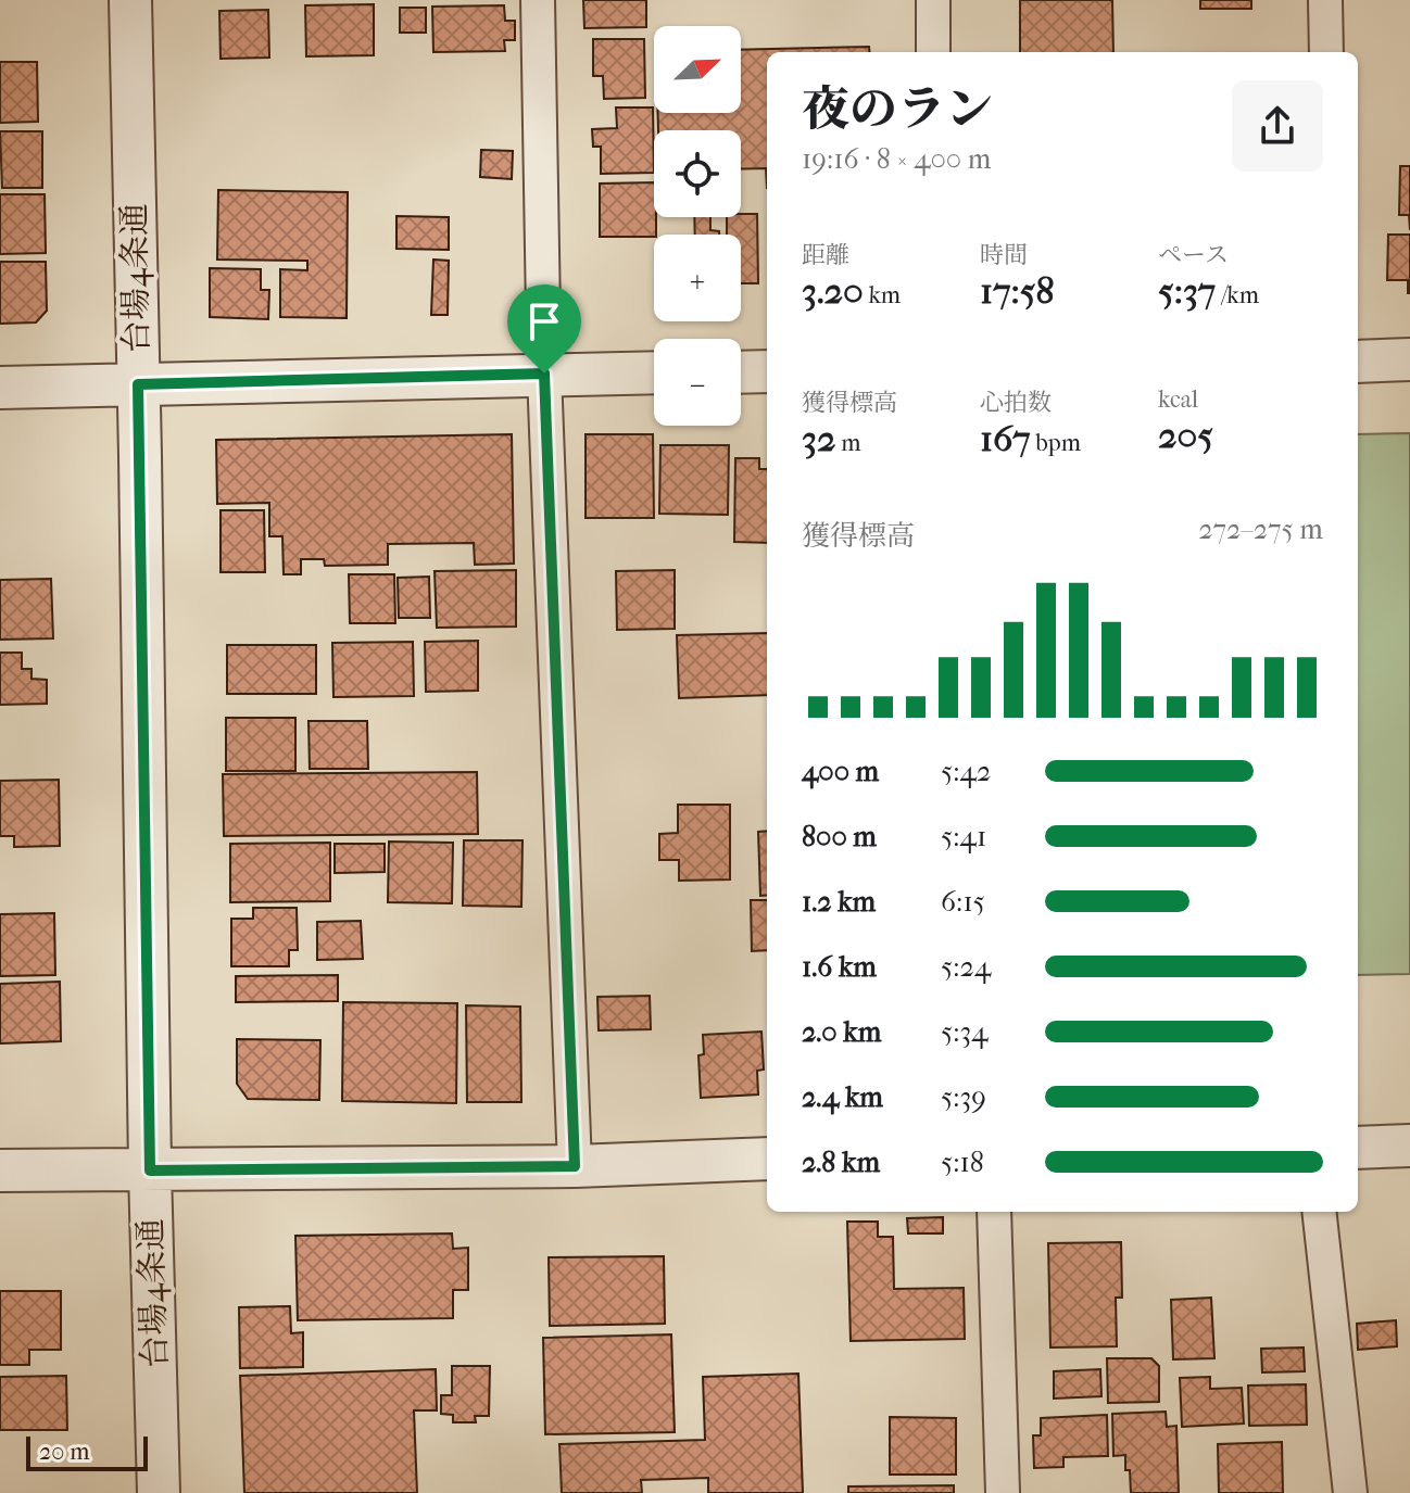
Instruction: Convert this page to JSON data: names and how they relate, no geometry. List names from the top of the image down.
{
  "streets": {
    "street": ["台場4条通"]
  },
  "scale_bar": "20 m",
  "north": "top right",
  "page": {
    "map_buttons": ["+", "−"],
    "heading": ["夜のラン", "19:16 · 8 × 400 m"],
    "stats": [
      ["距離", "3.20 km"],
      ["時間", "17:58"],
      ["ペース", "5:37 /km"],
      ["獲得標高", "32 m"],
      ["心拍数", "167 bpm"],
      ["kcal", "205"]
    ],
    "chart": ["獲得標高", "272–275 m"],
    "list": [
      {
        "name": "400 m",
        "note": "5:42"
      },
      {
        "name": "800 m",
        "note": "5:41"
      },
      {
        "name": "1.2 km",
        "note": "6:15"
      },
      {
        "name": "1.6 km",
        "note": "5:24"
      },
      {
        "name": "2.0 km",
        "note": "5:34"
      },
      {
        "name": "2.4 km",
        "note": "5:39"
      },
      {
        "name": "2.8 km",
        "note": "5:18"
      }
    ],
    "scale": "20 m"
  }
}
